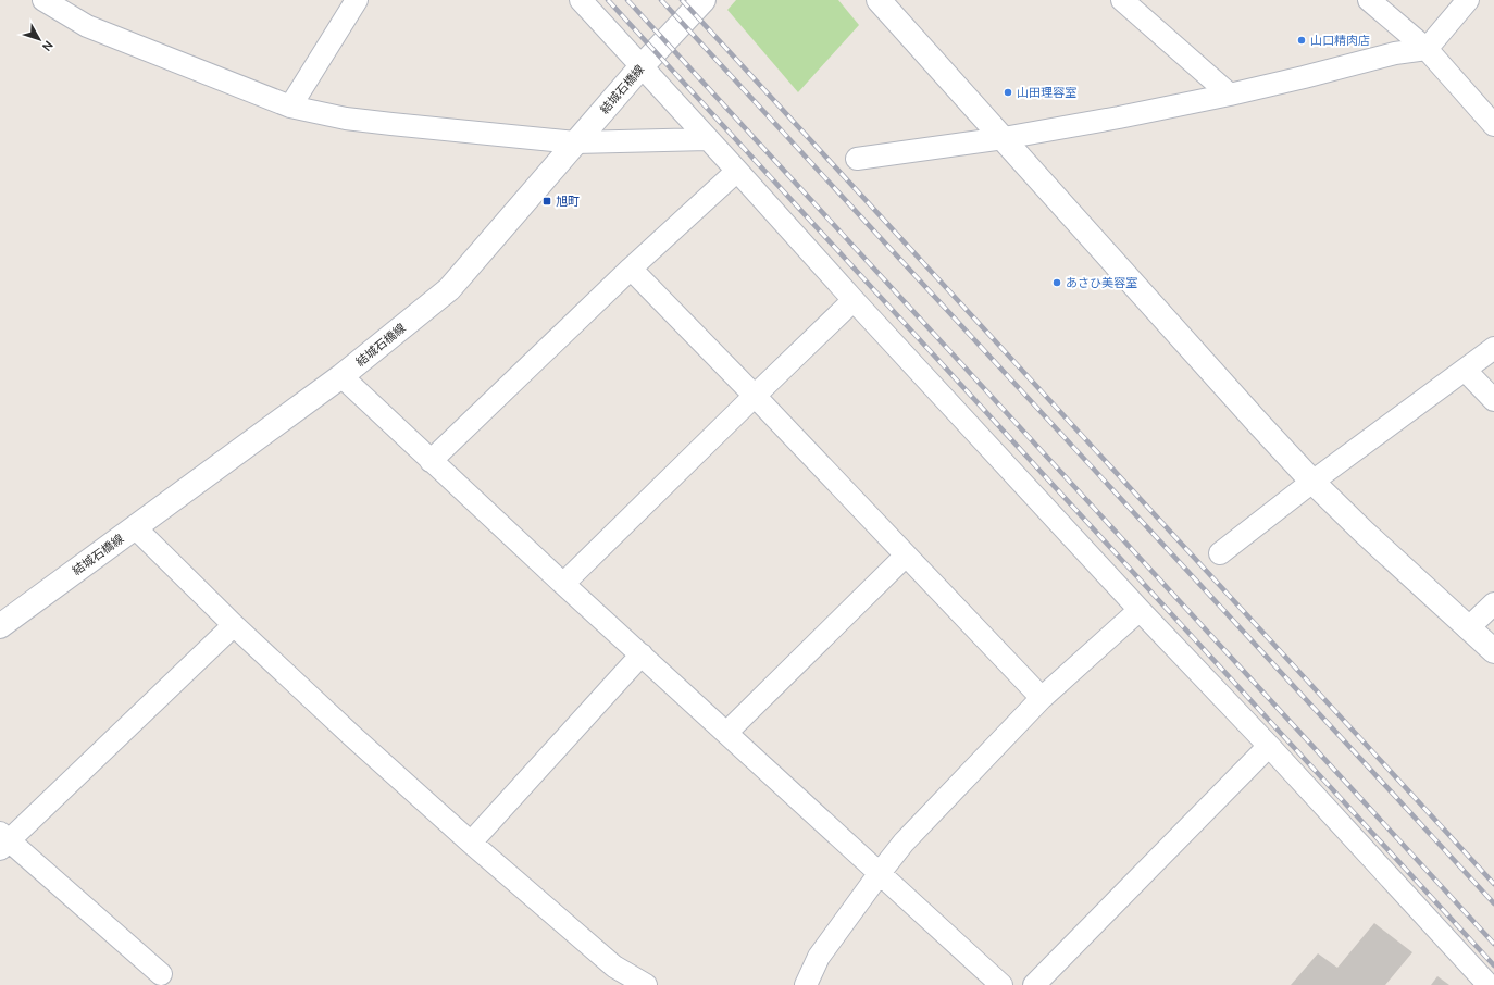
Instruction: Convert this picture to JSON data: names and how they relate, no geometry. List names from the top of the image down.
{
  "streets": {
    "main road": ["結城石橋線"]
  },
  "places": {
    "other": ["山口精肉店", "山田理容室", "あさひ美容室"],
    "transit": ["旭町"]
  },
  "north": "bottom right"
}
